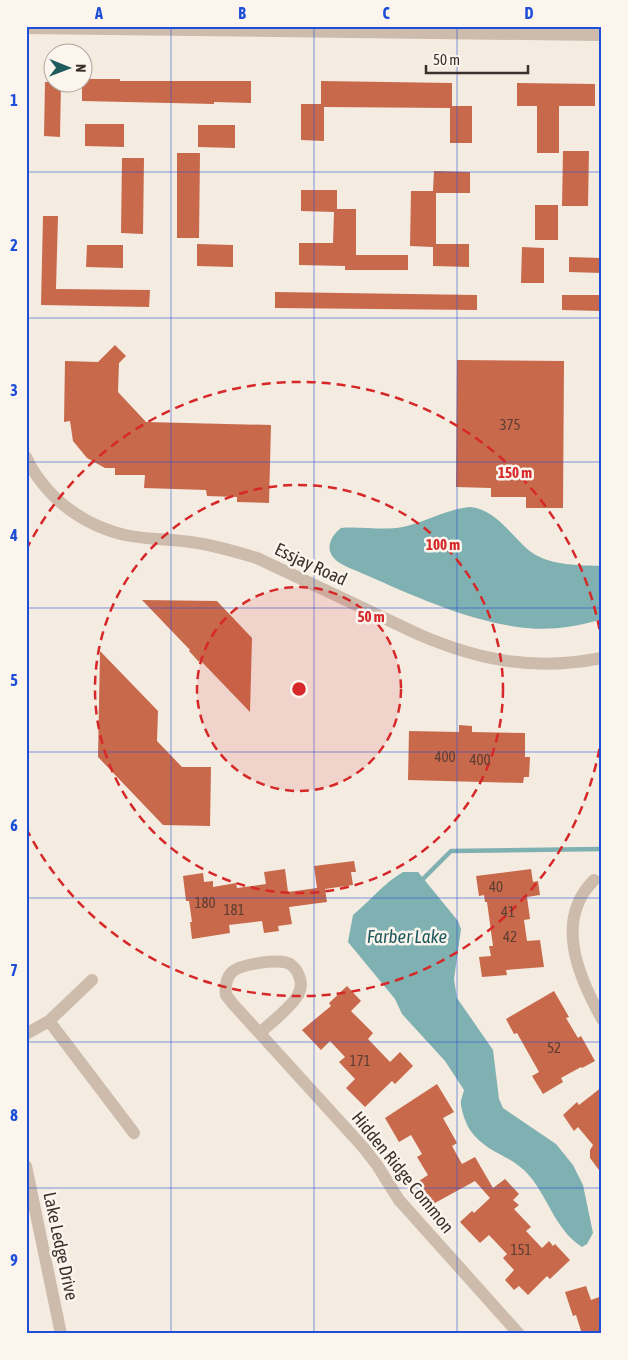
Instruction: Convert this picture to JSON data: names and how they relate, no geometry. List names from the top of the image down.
{
  "streets": {
    "street": ["Essjay Road", "Hidden Ridge Common", "Lake Ledge Drive"]
  },
  "water": ["Farber Lake"],
  "house_numbers": [
    "375",
    "400",
    "400",
    "40",
    "180",
    "181",
    "41",
    "42",
    "52",
    "171",
    "151"
  ],
  "scale_bar": "50 m",
  "north": "right",
  "grid": {
    "columns": [
      "A",
      "B",
      "C",
      "D"
    ],
    "rows": [
      "1",
      "2",
      "3",
      "4",
      "5",
      "6",
      "7",
      "8",
      "9"
    ]
  },
  "rings": ["150 m", "100 m", "50 m"]
}
